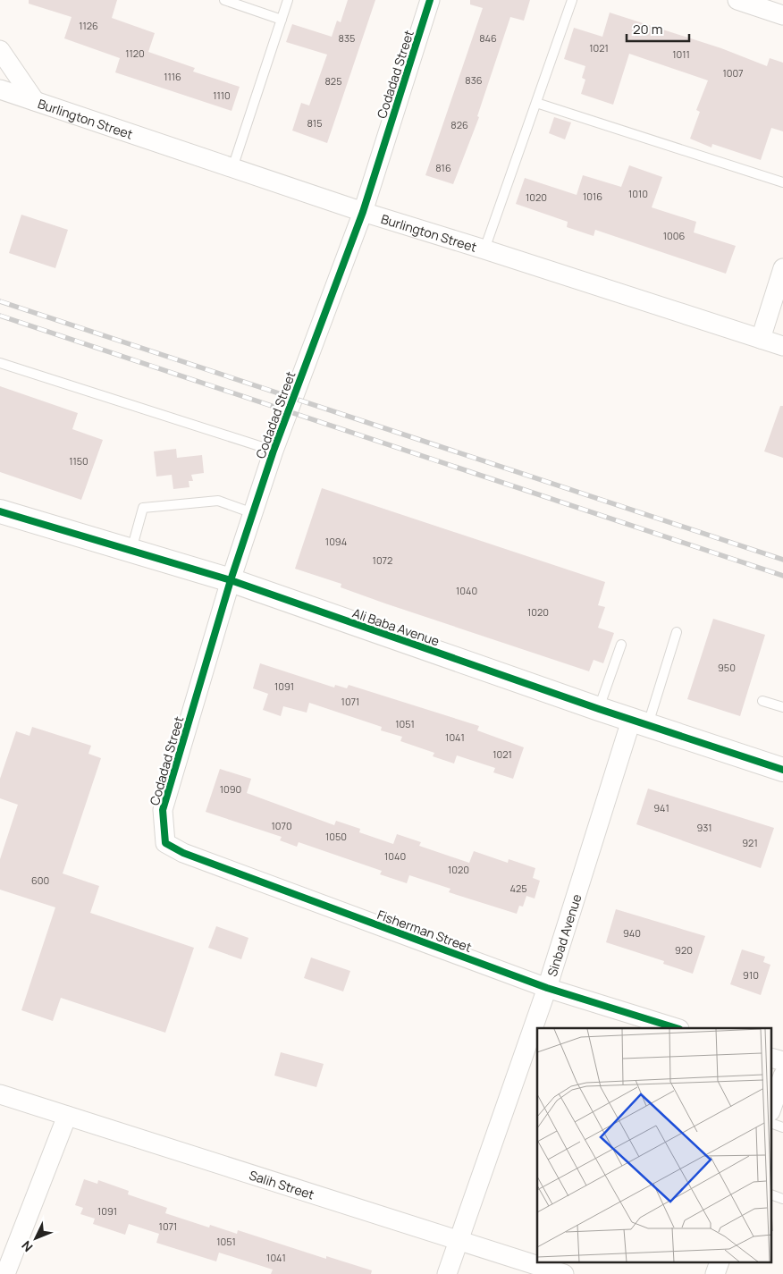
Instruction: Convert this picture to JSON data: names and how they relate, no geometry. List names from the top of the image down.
{
  "streets": {
    "street": [
      "Codadad Street",
      "Burlington Street",
      "Ali Baba Avenue",
      "Fisherman Street",
      "Sinbad Avenue",
      "Salih Street"
    ]
  },
  "crossings": [
    ["Codadad Street", "Burlington Street"],
    ["Codadad Street", "Ali Baba Avenue"],
    ["Codadad Street", "Fisherman Street"],
    ["Ali Baba Avenue", "Sinbad Avenue"],
    ["Fisherman Street", "Sinbad Avenue"],
    ["Sinbad Avenue", "Salih Street"]
  ],
  "house_numbers": [
    "1126",
    "835",
    "846",
    "1021",
    "1120",
    "1011",
    "1007",
    "1116",
    "836",
    "825",
    "1110",
    "815",
    "826",
    "816",
    "1010",
    "1016",
    "1020",
    "1006",
    "1150",
    "1094",
    "1072",
    "1040",
    "1020",
    "950",
    "1091",
    "1071",
    "1051",
    "1041",
    "1021",
    "1090",
    "941",
    "1070",
    "931",
    "1050",
    "921",
    "1040",
    "1020",
    "600",
    "425",
    "940",
    "920",
    "910",
    "1091",
    "1071",
    "1051",
    "1041"
  ],
  "scale_bar": "20 m",
  "north": "bottom left"
}
